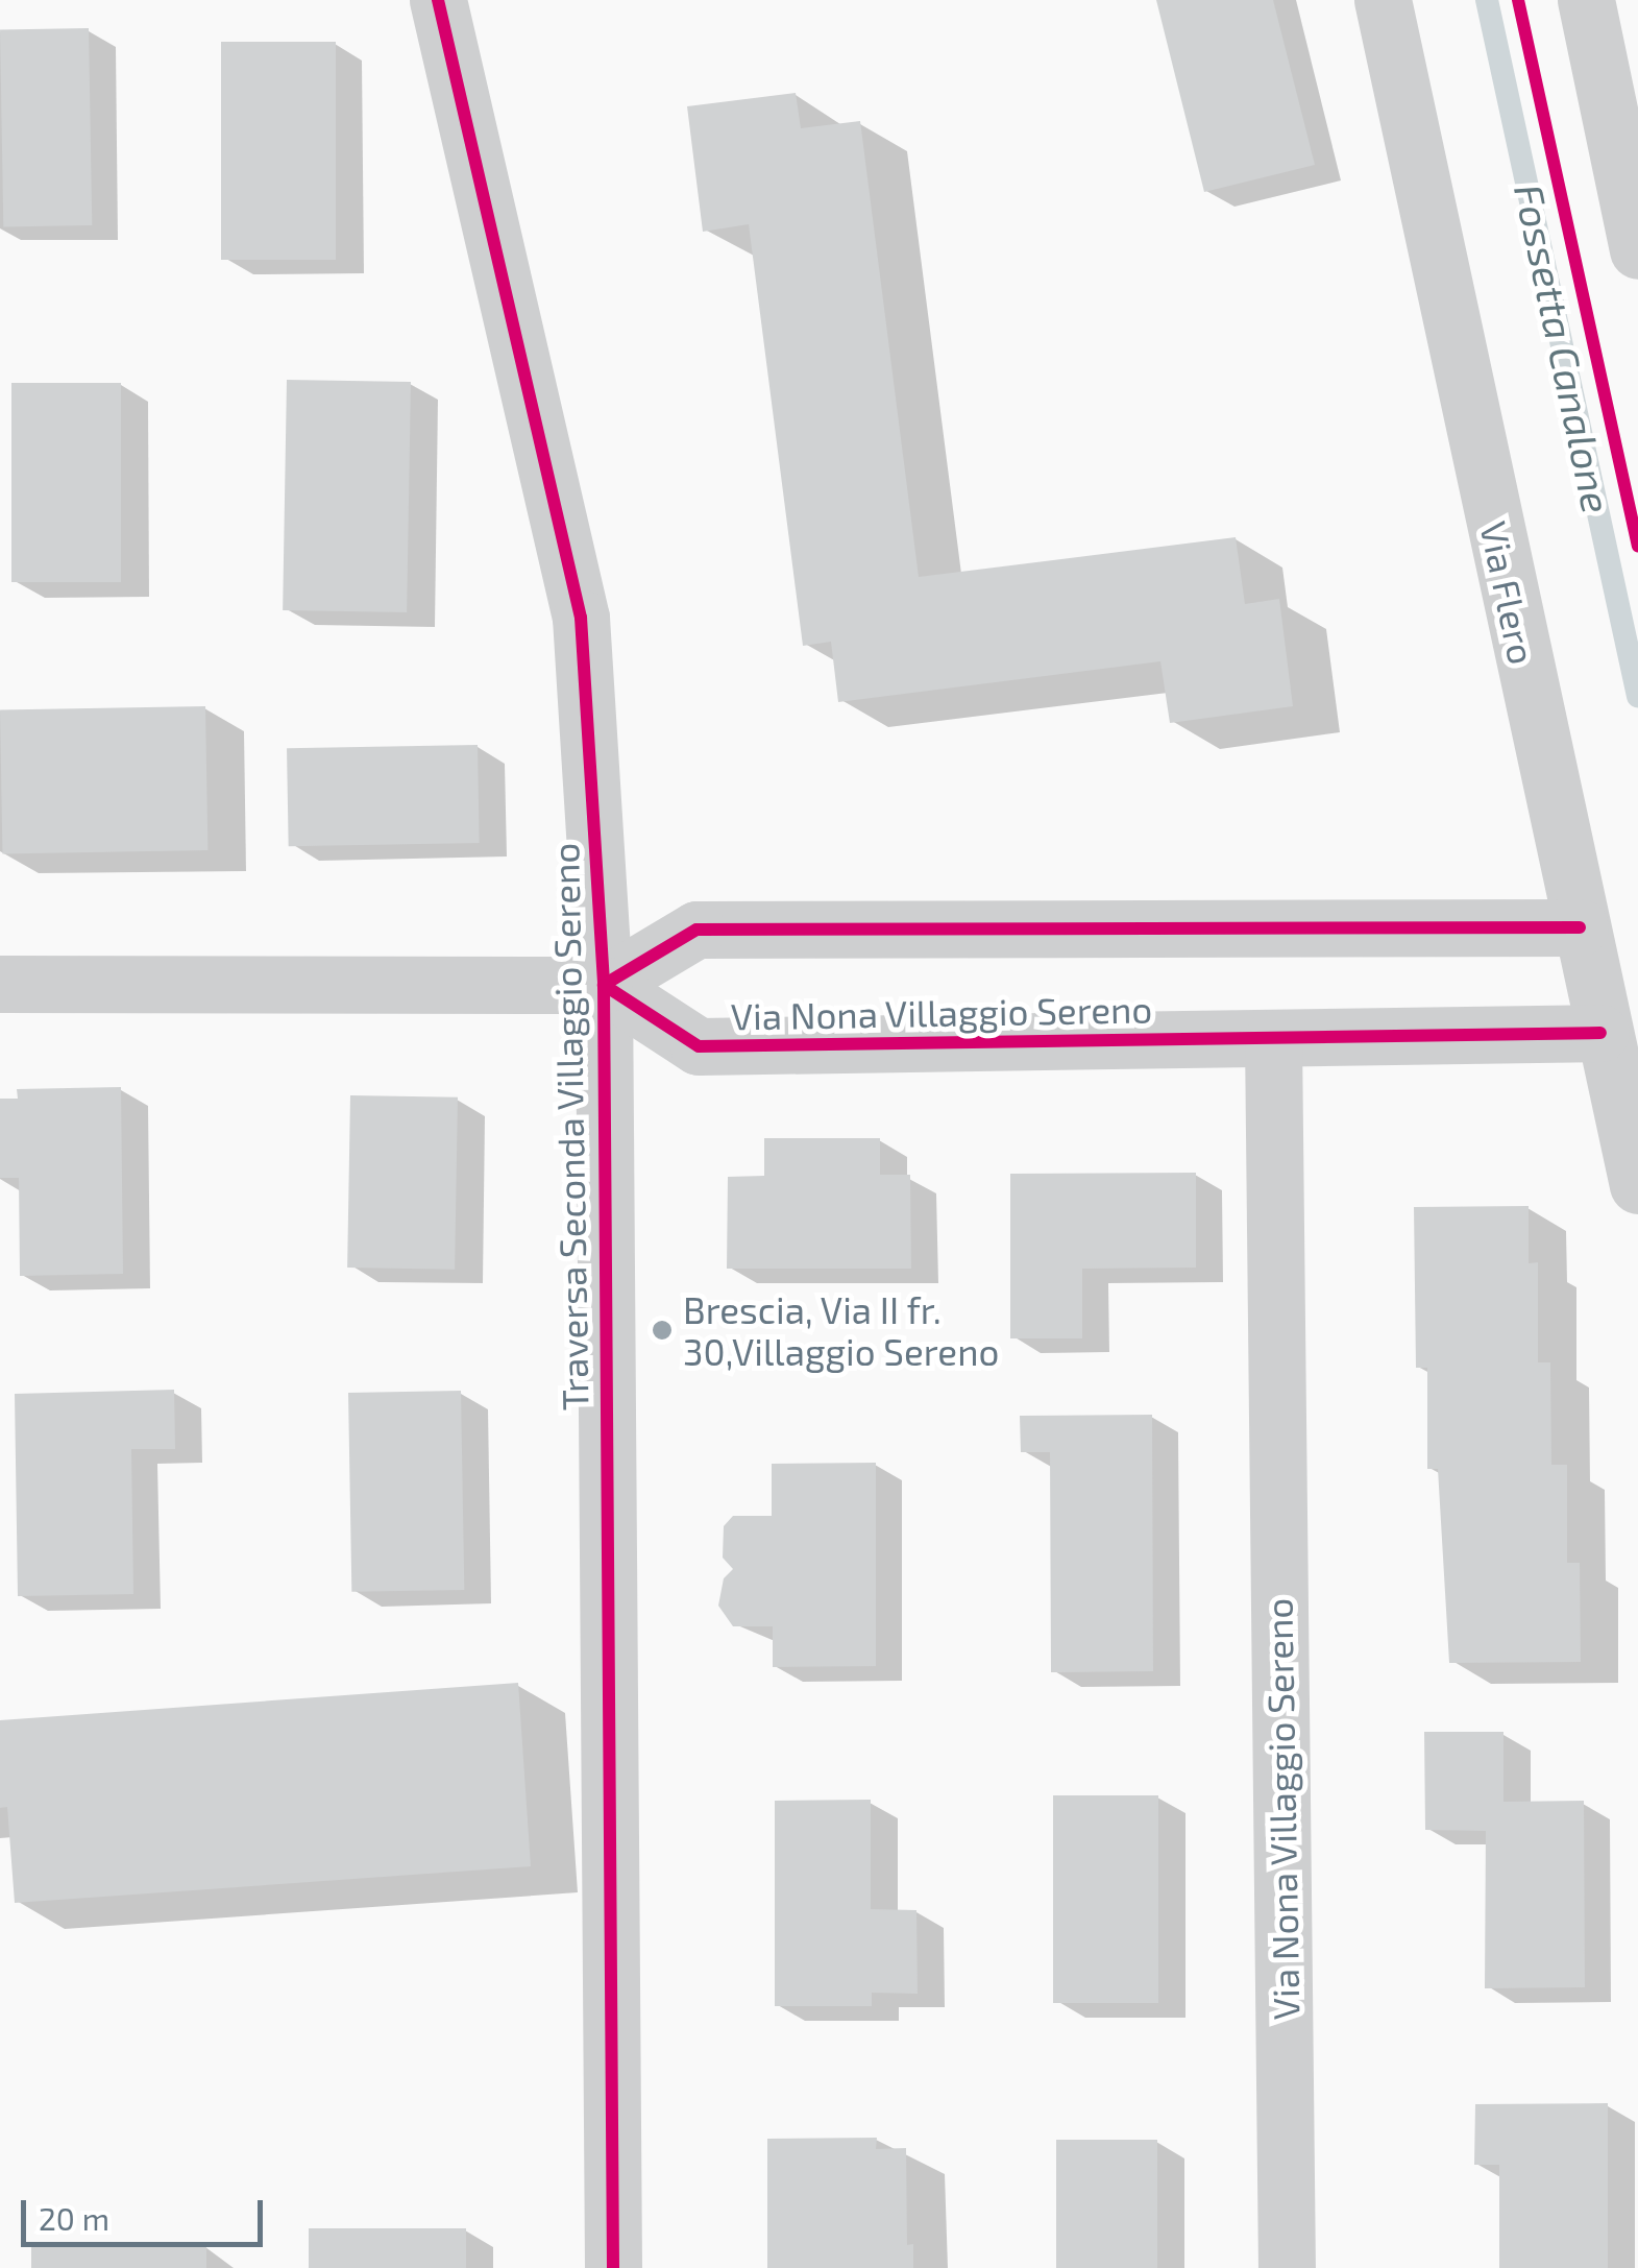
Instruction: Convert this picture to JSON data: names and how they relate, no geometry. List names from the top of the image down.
{
  "streets": {
    "street": ["Via Flero", "Via Nona Villaggio Sereno", "Traversa Seconda Villaggio Sereno"]
  },
  "crossings": [
    ["Via Flero", "Via Nona Villaggio Sereno"],
    ["Via Nona Villaggio Sereno", "Traversa Seconda Villaggio Sereno"]
  ],
  "water": ["Fossetta Canalone"],
  "places": ["Brescia, Via II fr. 30,Villaggio Sereno"],
  "scale_bar": "20 m"
}
